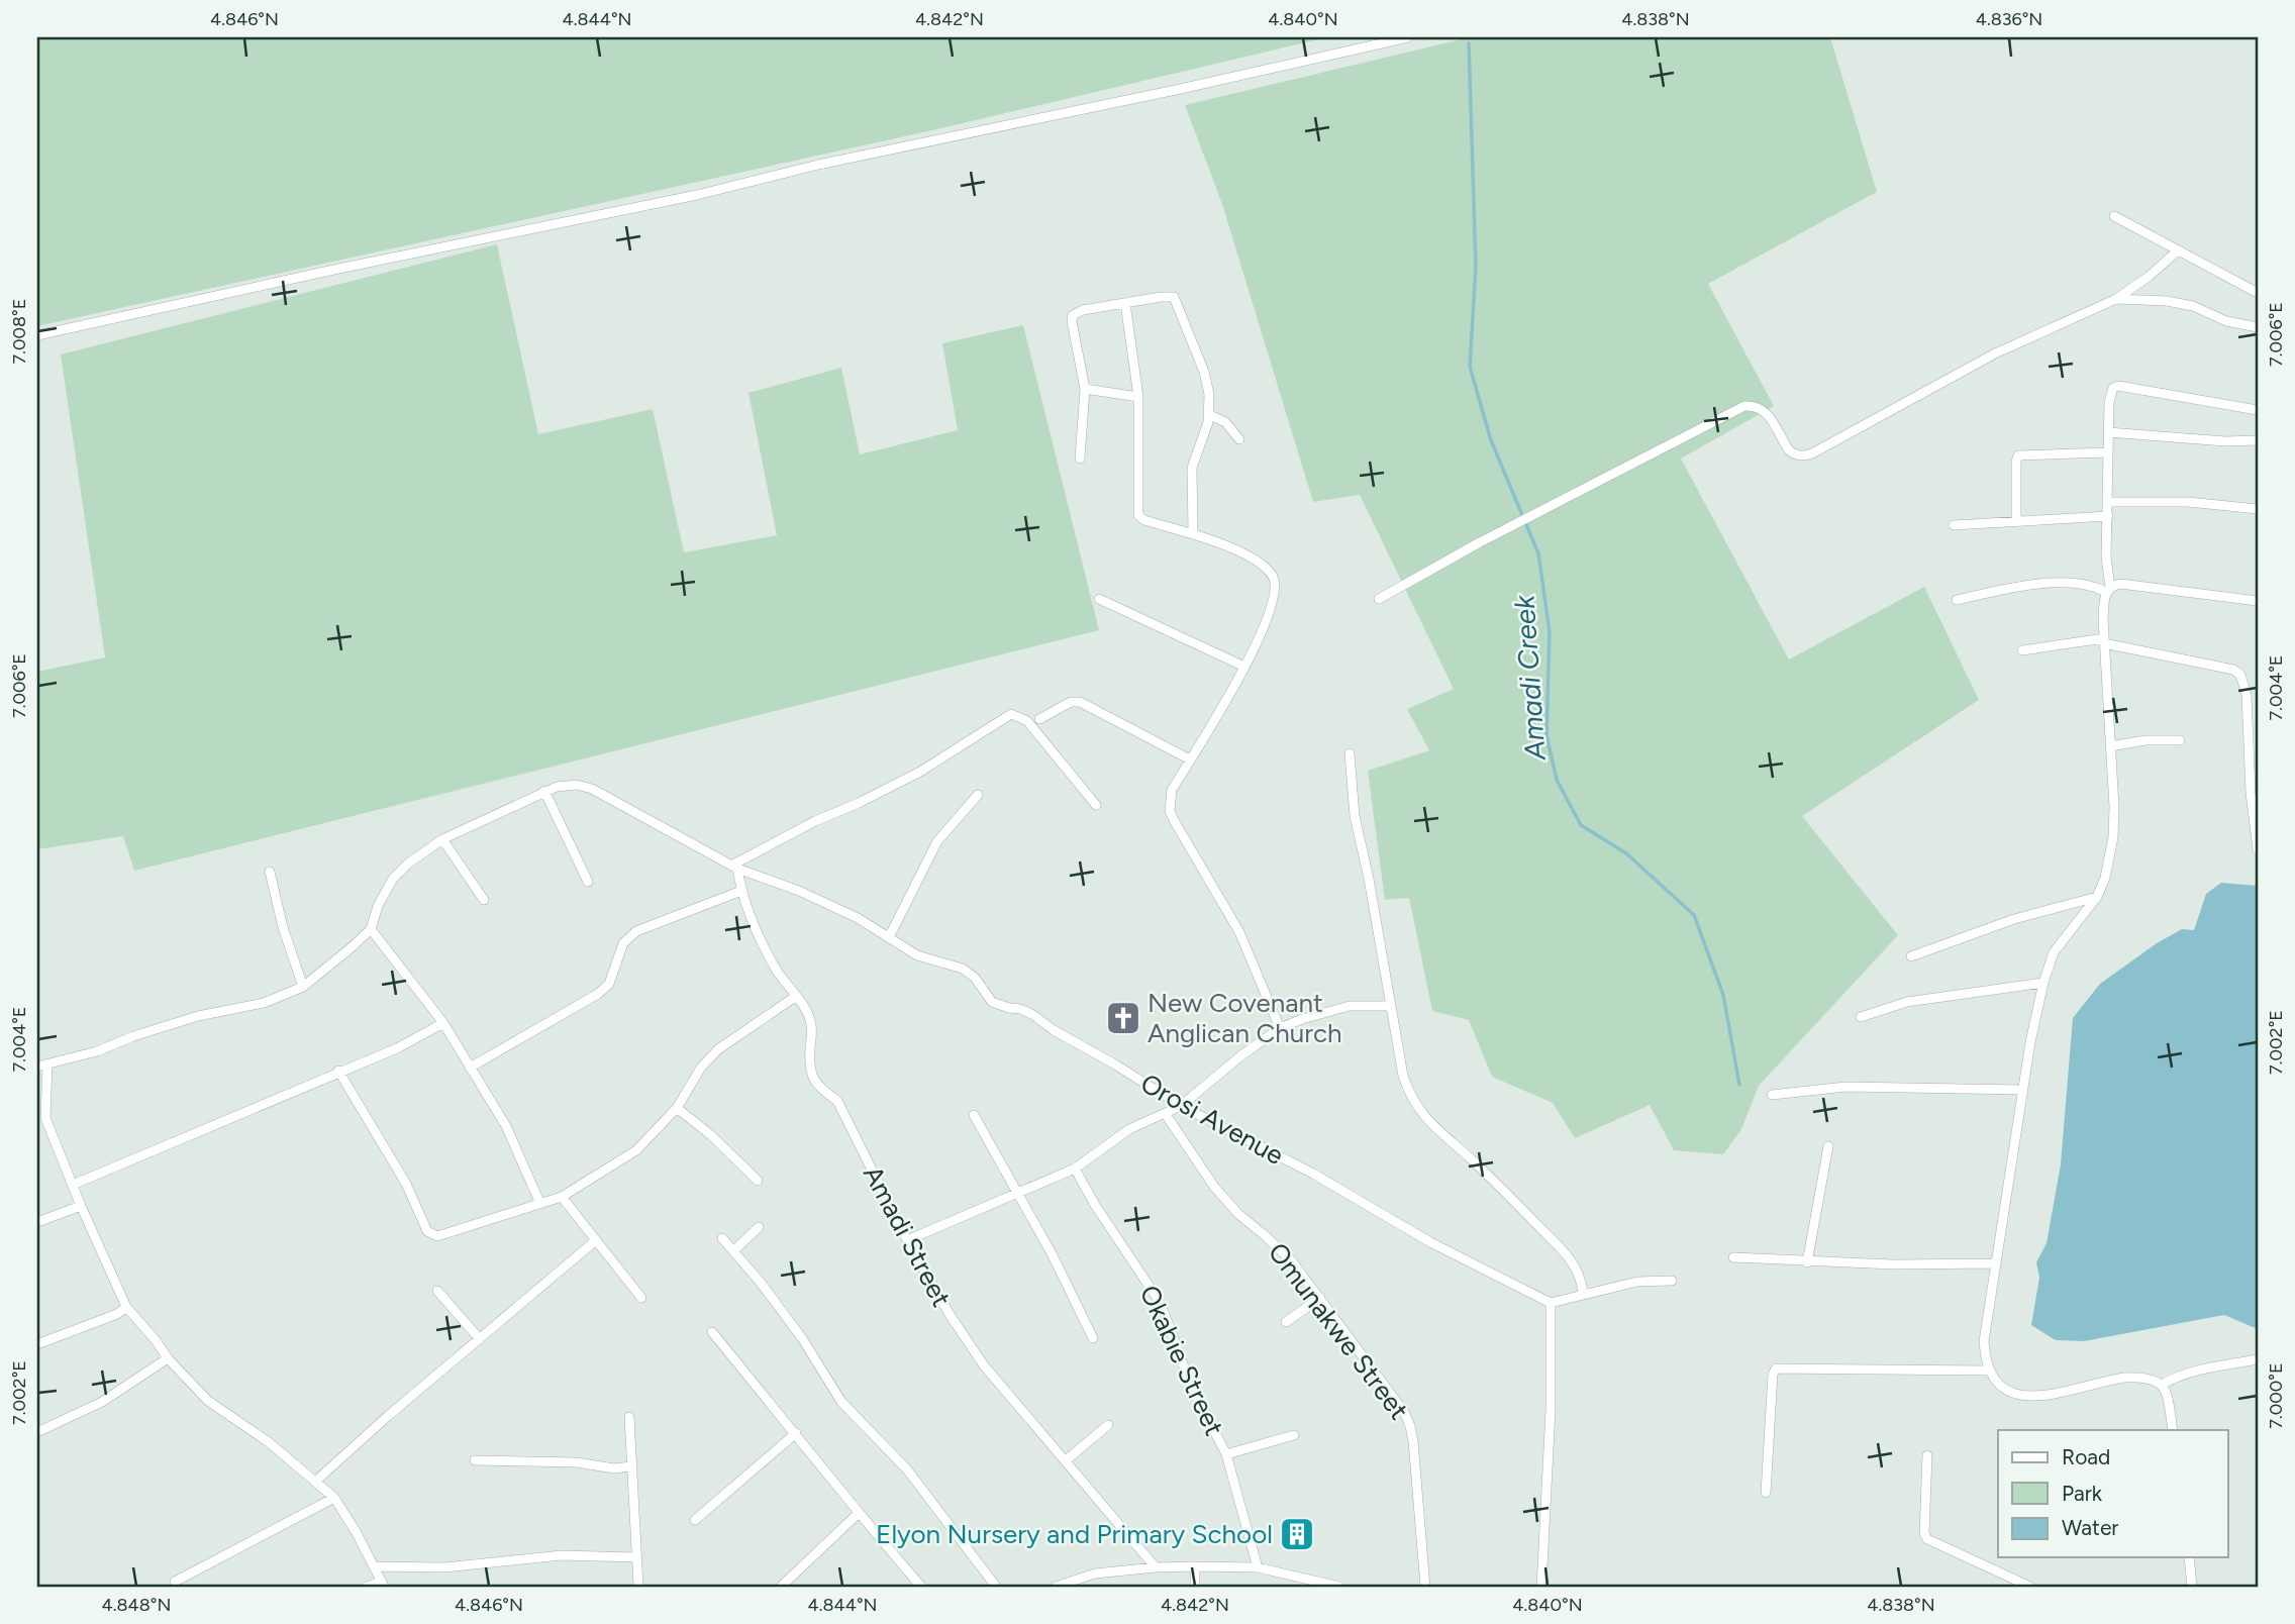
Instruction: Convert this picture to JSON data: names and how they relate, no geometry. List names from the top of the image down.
{
  "streets": {
    "street": [
      "Orosi Avenue",
      "Amadi Street",
      "Omunakwe Street",
      "Okabie Street"
    ]
  },
  "crossings": [
    ["Orosi Avenue", "Amadi Street"]
  ],
  "water": ["Amadi Creek"],
  "places": {
    "church": ["New Covenant Anglican Church"],
    "building": ["Elyon Nursery and Primary School"]
  },
  "legend": ["Road", "Park", "Water"],
  "coordinates": [
    "4.846°N",
    "4.844°N",
    "4.842°N",
    "4.840°N",
    "4.838°N",
    "4.836°N",
    "7.008°E",
    "7.006°E",
    "7.004°E",
    "7.002°E",
    "7.000°E",
    "4.848°N"
  ]
}
